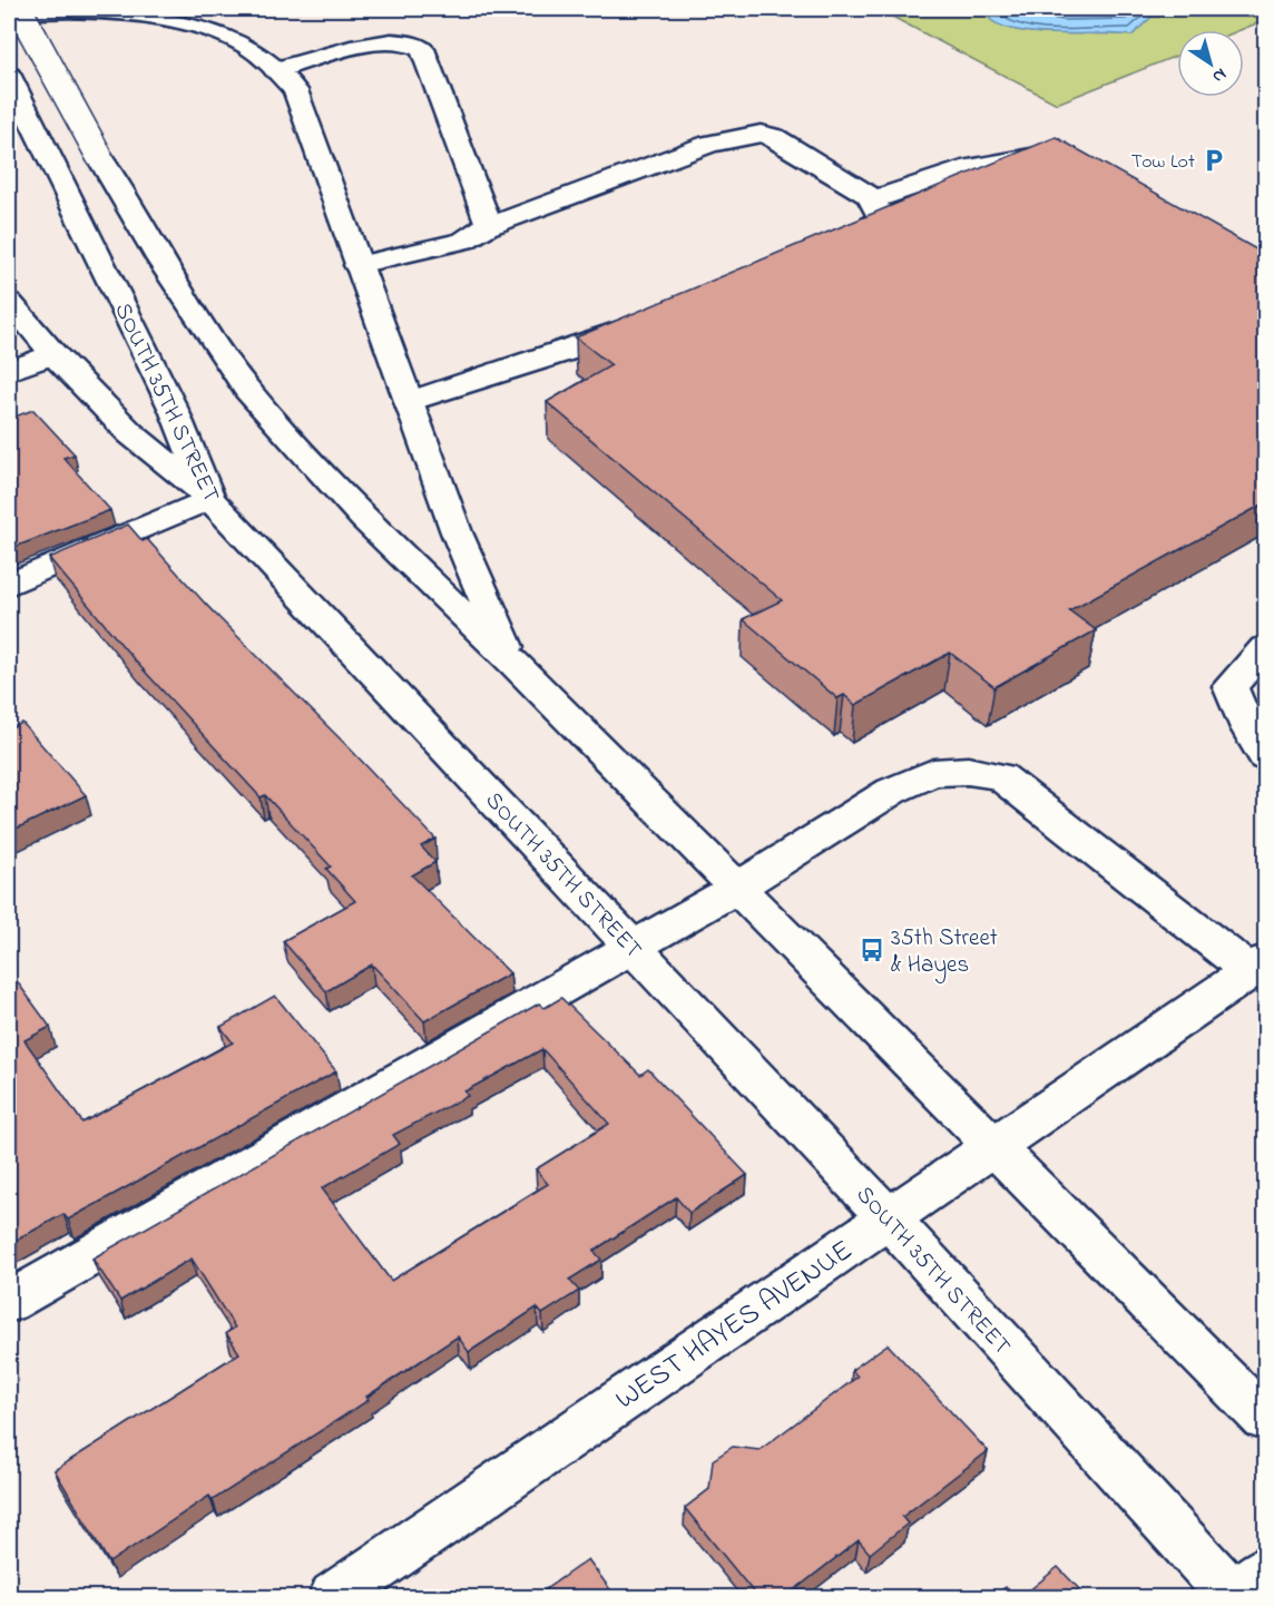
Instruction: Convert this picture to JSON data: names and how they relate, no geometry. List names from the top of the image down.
{
  "streets": {
    "main road": ["SOUTH 35TH STREET", "WEST HAYES AVENUE"]
  },
  "crossings": [
    ["SOUTH 35TH STREET", "WEST HAYES AVENUE"]
  ],
  "places": {
    "parking": ["Tow Lot"],
    "bus stop": ["35th Street & Hayes"]
  },
  "north": "bottom right"
}
